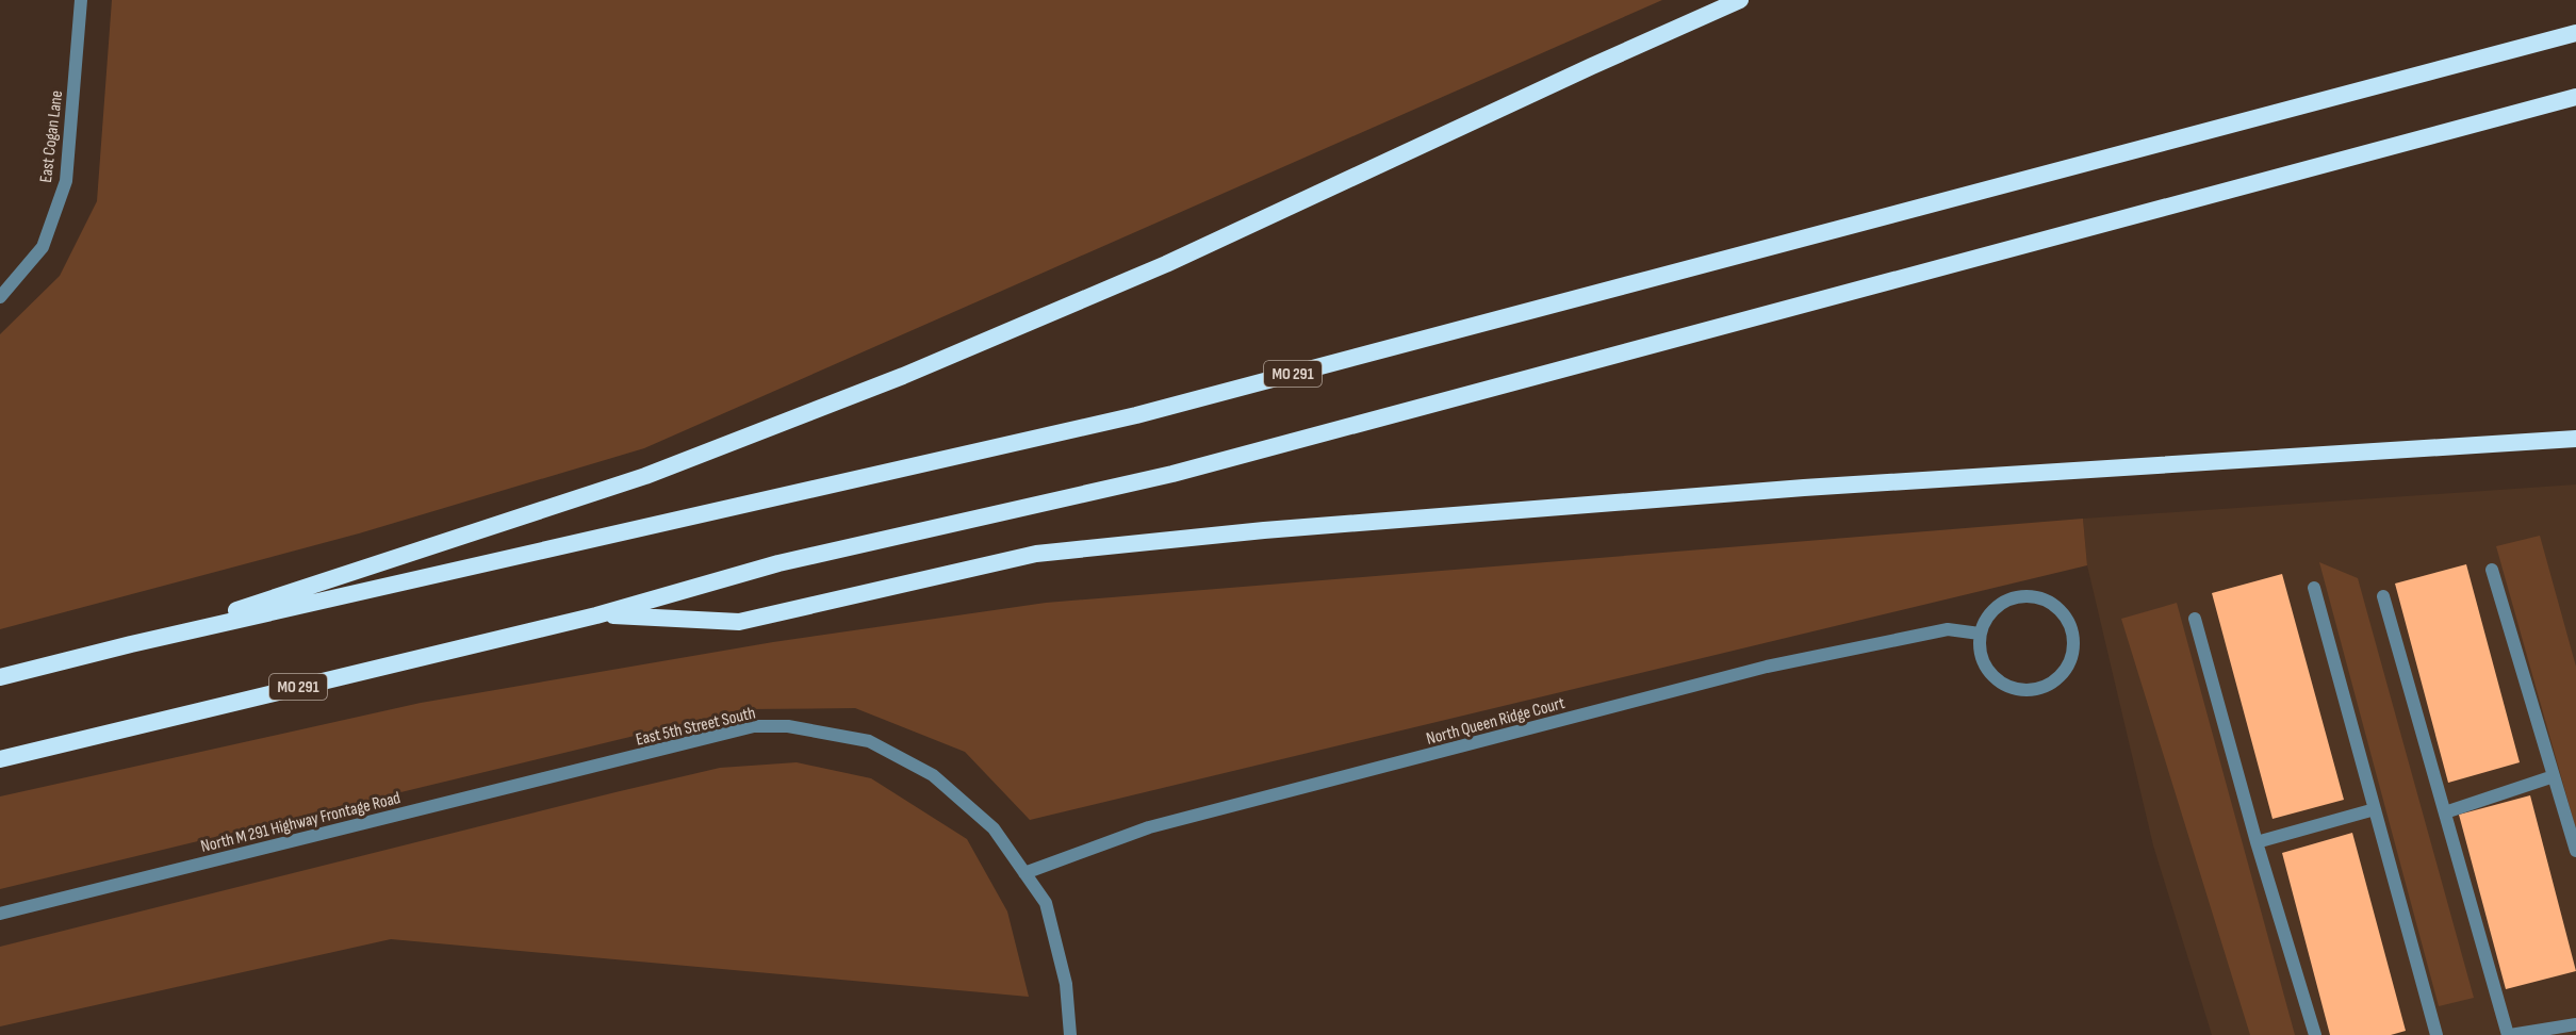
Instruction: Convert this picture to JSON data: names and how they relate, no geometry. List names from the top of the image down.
{
  "streets": {
    "highway": ["MO 291"],
    "street": [
      "East Cogan Lane",
      "North Queen Ridge Court",
      "East 5th Street South",
      "North M 291 Highway Frontage Road"
    ]
  },
  "crossings": [
    ["North Queen Ridge Court", "East 5th Street South"],
    ["East 5th Street South", "North M 291 Highway Frontage Road"]
  ]
}
